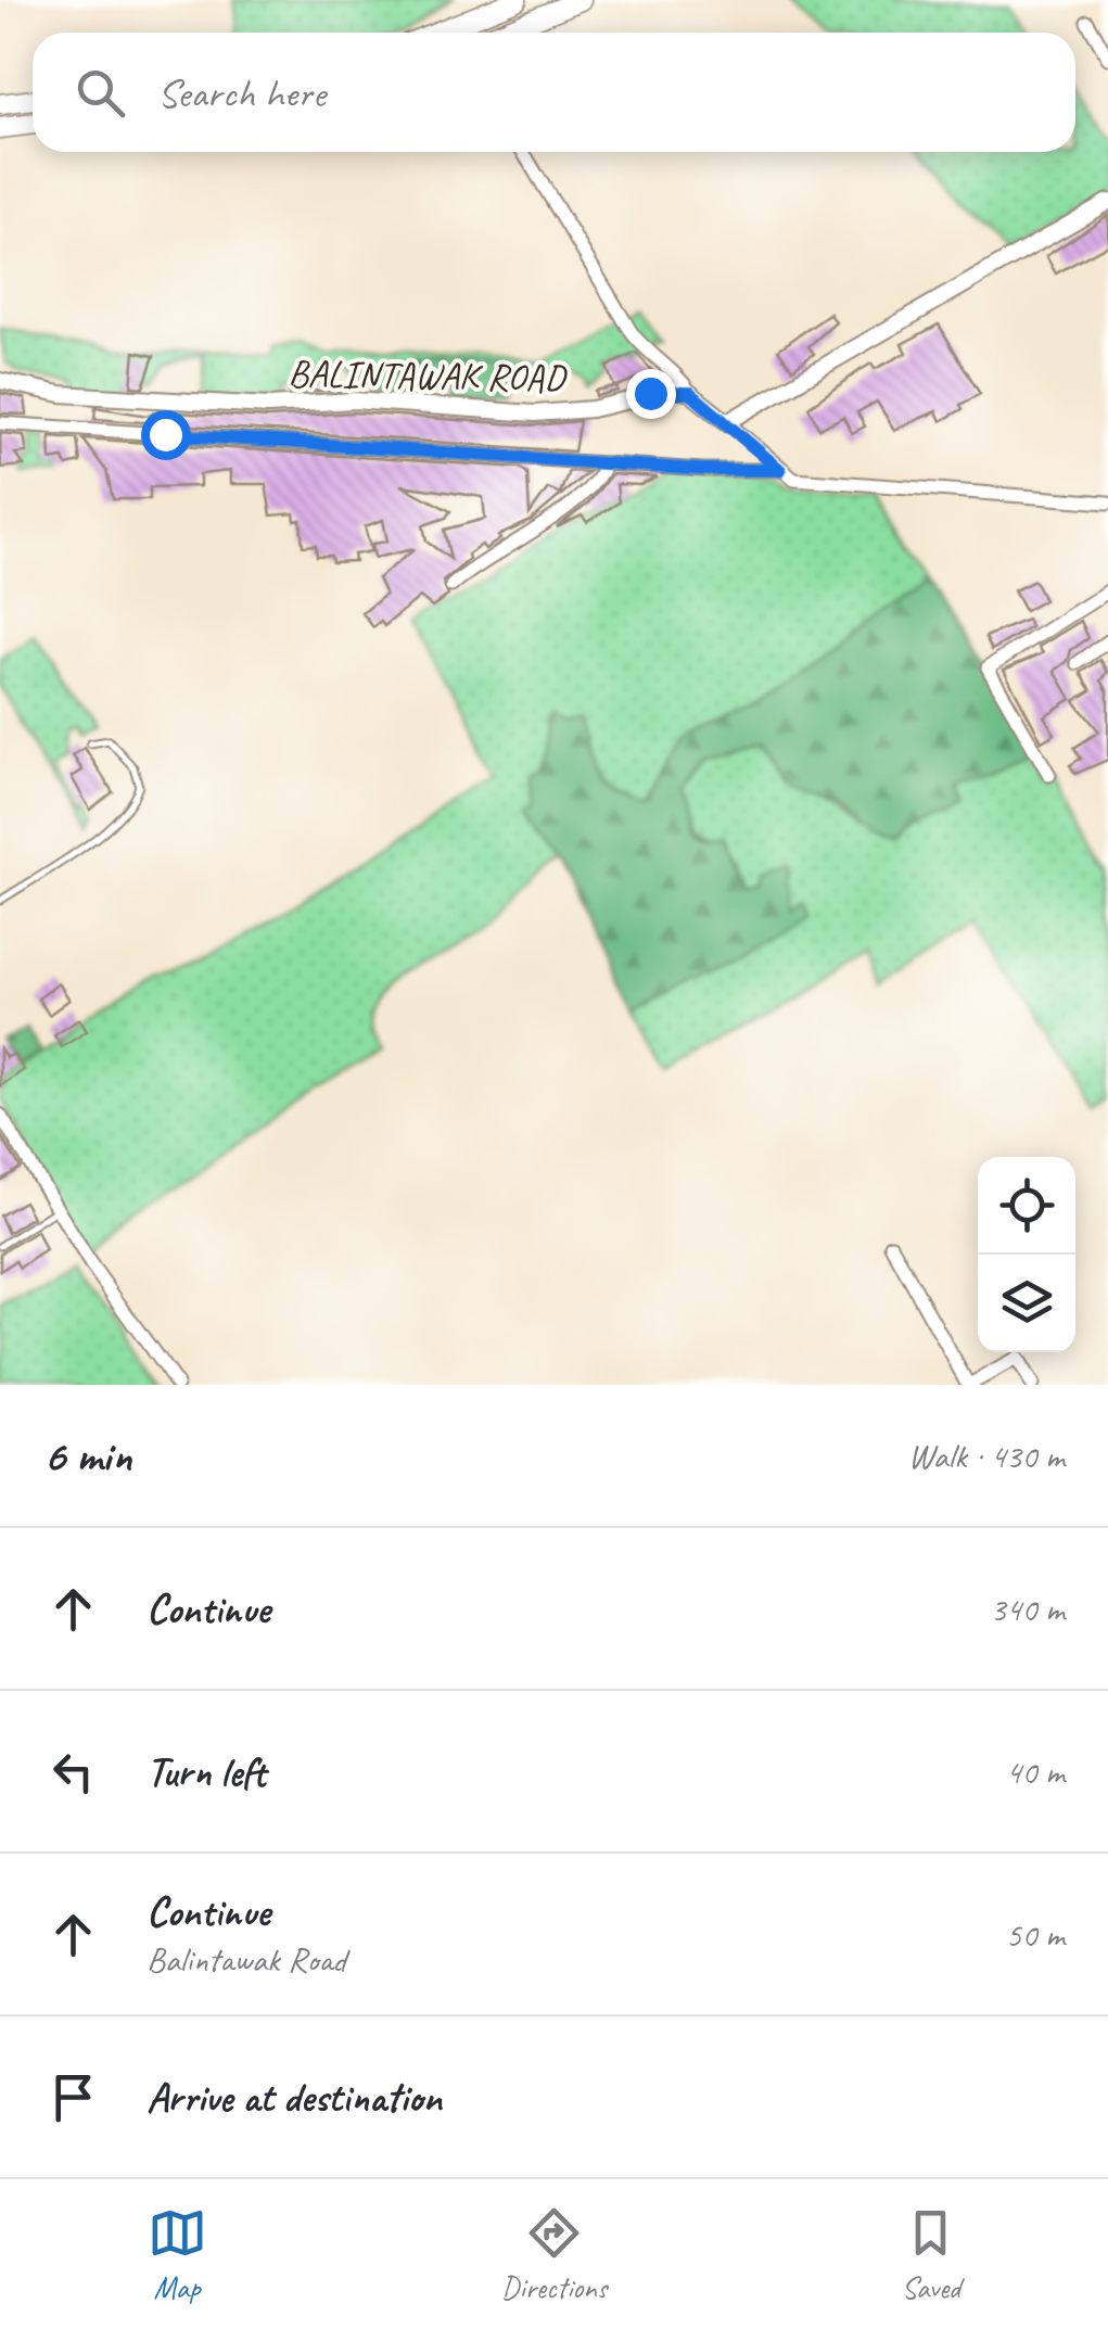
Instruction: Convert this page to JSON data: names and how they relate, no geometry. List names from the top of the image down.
{
  "streets": {
    "street": ["BALINTAWAK ROAD"]
  },
  "page": {
    "search": "Search here",
    "heading": ["6 min", "Walk · 430 m"],
    "list": [
      ["Continue", "340 m"],
      ["Turn left", "40 m"],
      ["Continue", "Balintawak Road", "50 m"],
      "Arrive at destination"
    ],
    "nav": ["Map", "Directions", "Saved"]
  }
}
